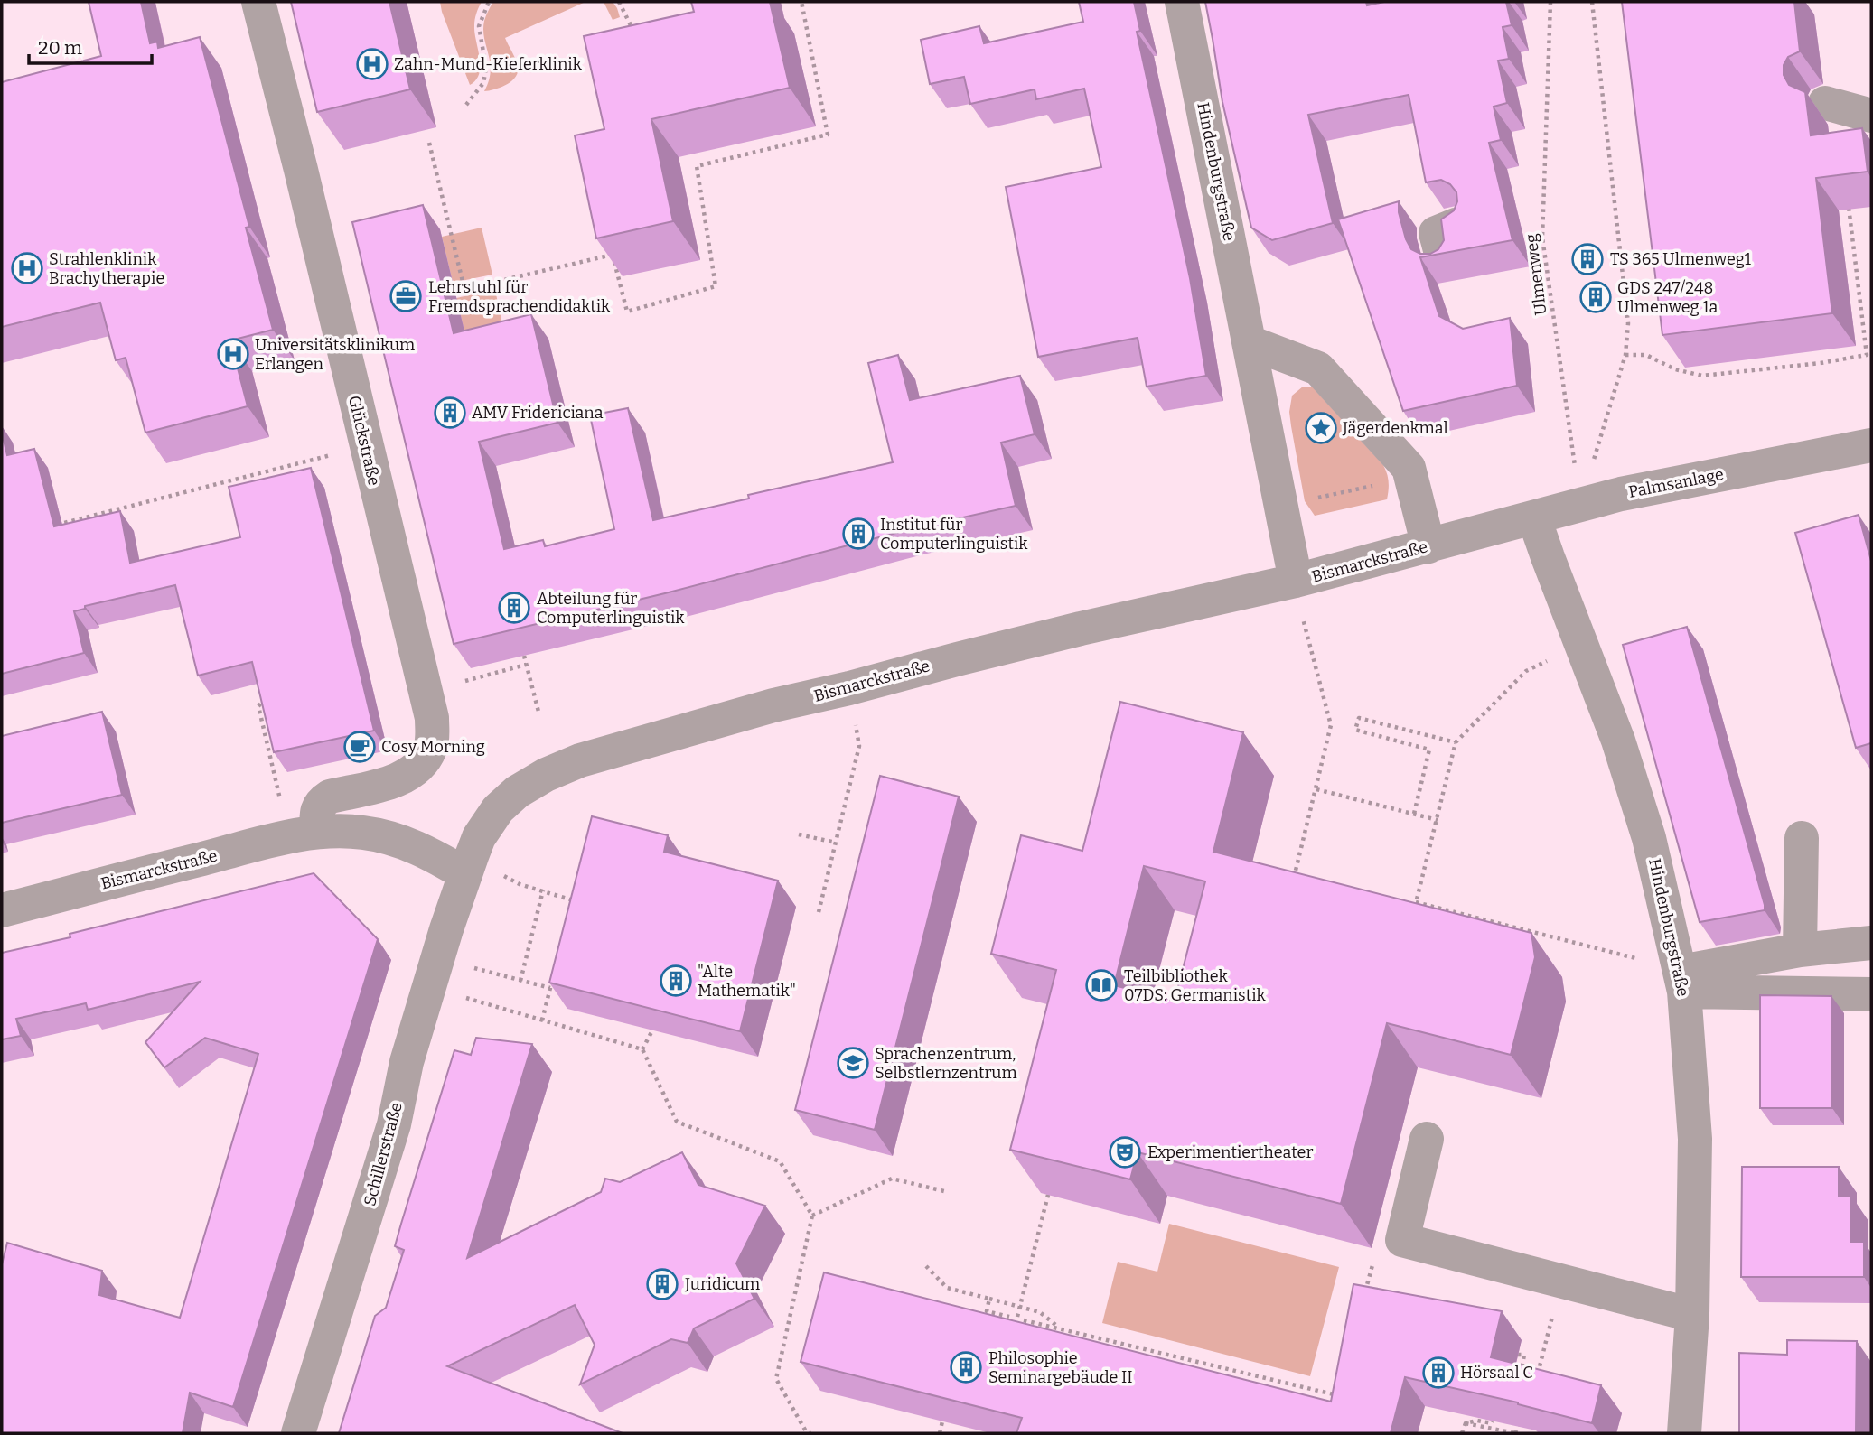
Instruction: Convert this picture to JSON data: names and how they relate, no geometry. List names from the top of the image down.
{
  "streets": {
    "street": [
      "Hindenburgstraße",
      "Glückstraße",
      "Palmsanlage",
      "Bismarckstraße",
      "Schillerstraße"
    ],
    "path": ["Ulmenweg"]
  },
  "crossings": [
    ["Hindenburgstraße", "Palmsanlage"],
    ["Hindenburgstraße", "Bismarckstraße"],
    ["Ulmenweg", "Palmsanlage"],
    ["Glückstraße", "Bismarckstraße"],
    ["Palmsanlage", "Bismarckstraße"],
    ["Bismarckstraße", "Schillerstraße"]
  ],
  "places": {
    "hospital": ["Zahn-Mund-Kieferklinik", "Strahlenklinik Brachytherapie", "Universitätsklinikum Erlangen"],
    "building": [
      "TS 365 Ulmenweg1",
      "GDS 247/248 Ulmenweg 1a",
      "AMV Fridericiana",
      "Institut für Computerlinguistik",
      "Abteilung für Computerlinguistik",
      "\"Alte Mathematik\"",
      "Juridicum",
      "Philosophie Seminargebäude II",
      "Hörsaal C"
    ],
    "office": ["Lehrstuhl für Fremdsprachendidaktik"],
    "place": ["Jägerdenkmal"],
    "cafe": ["Cosy Morning"],
    "library": ["Teilbibliothek 07DS: Germanistik"],
    "school or university": ["Sprachenzentrum, Selbstlernzentrum"],
    "theatre": ["Experimentiertheater"]
  },
  "scale_bar": "20 m"
}
